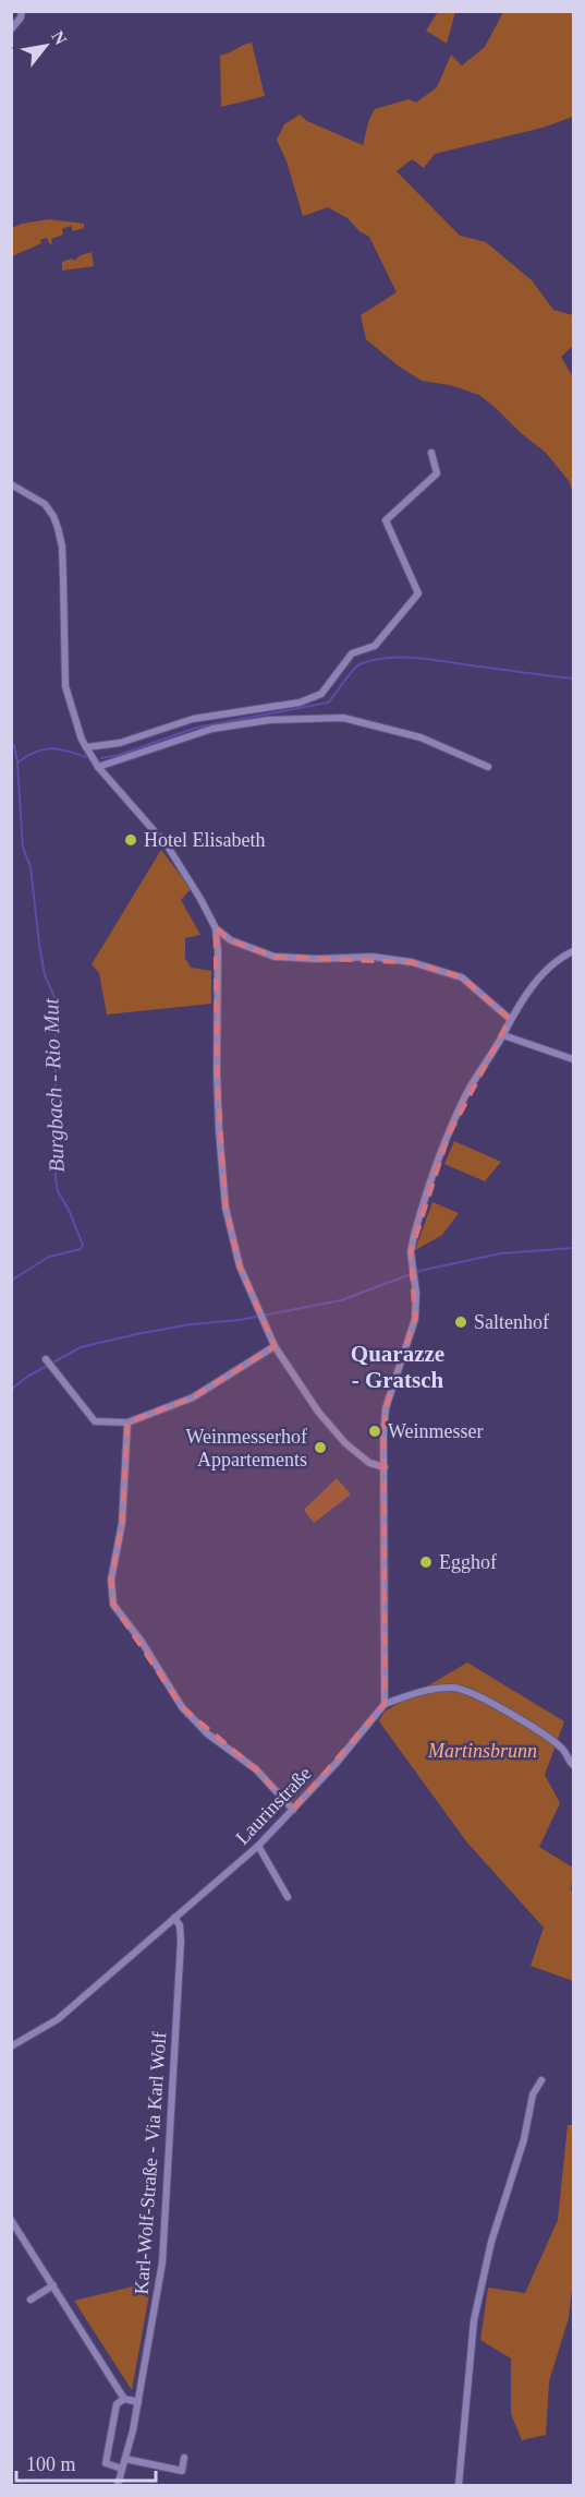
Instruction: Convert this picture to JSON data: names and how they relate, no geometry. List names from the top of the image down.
{
  "streets": {
    "street": ["Laurinstraße", "Karl-Wolf-Straße - Via Karl Wolf"]
  },
  "crossings": [
    ["Laurinstraße", "Karl-Wolf-Straße - Via Karl Wolf"]
  ],
  "districts": ["Quarazze - Gratsch"],
  "water": ["Burgbach - Rio Mut"],
  "parks": ["Martinsbrunn"],
  "places": [
    "Hotel Elisabeth",
    "Saltenhof",
    "Weinmesser",
    "Weinmesserhof Appartements",
    "Egghof"
  ],
  "scale_bar": "100 m",
  "north": "top right"
}
